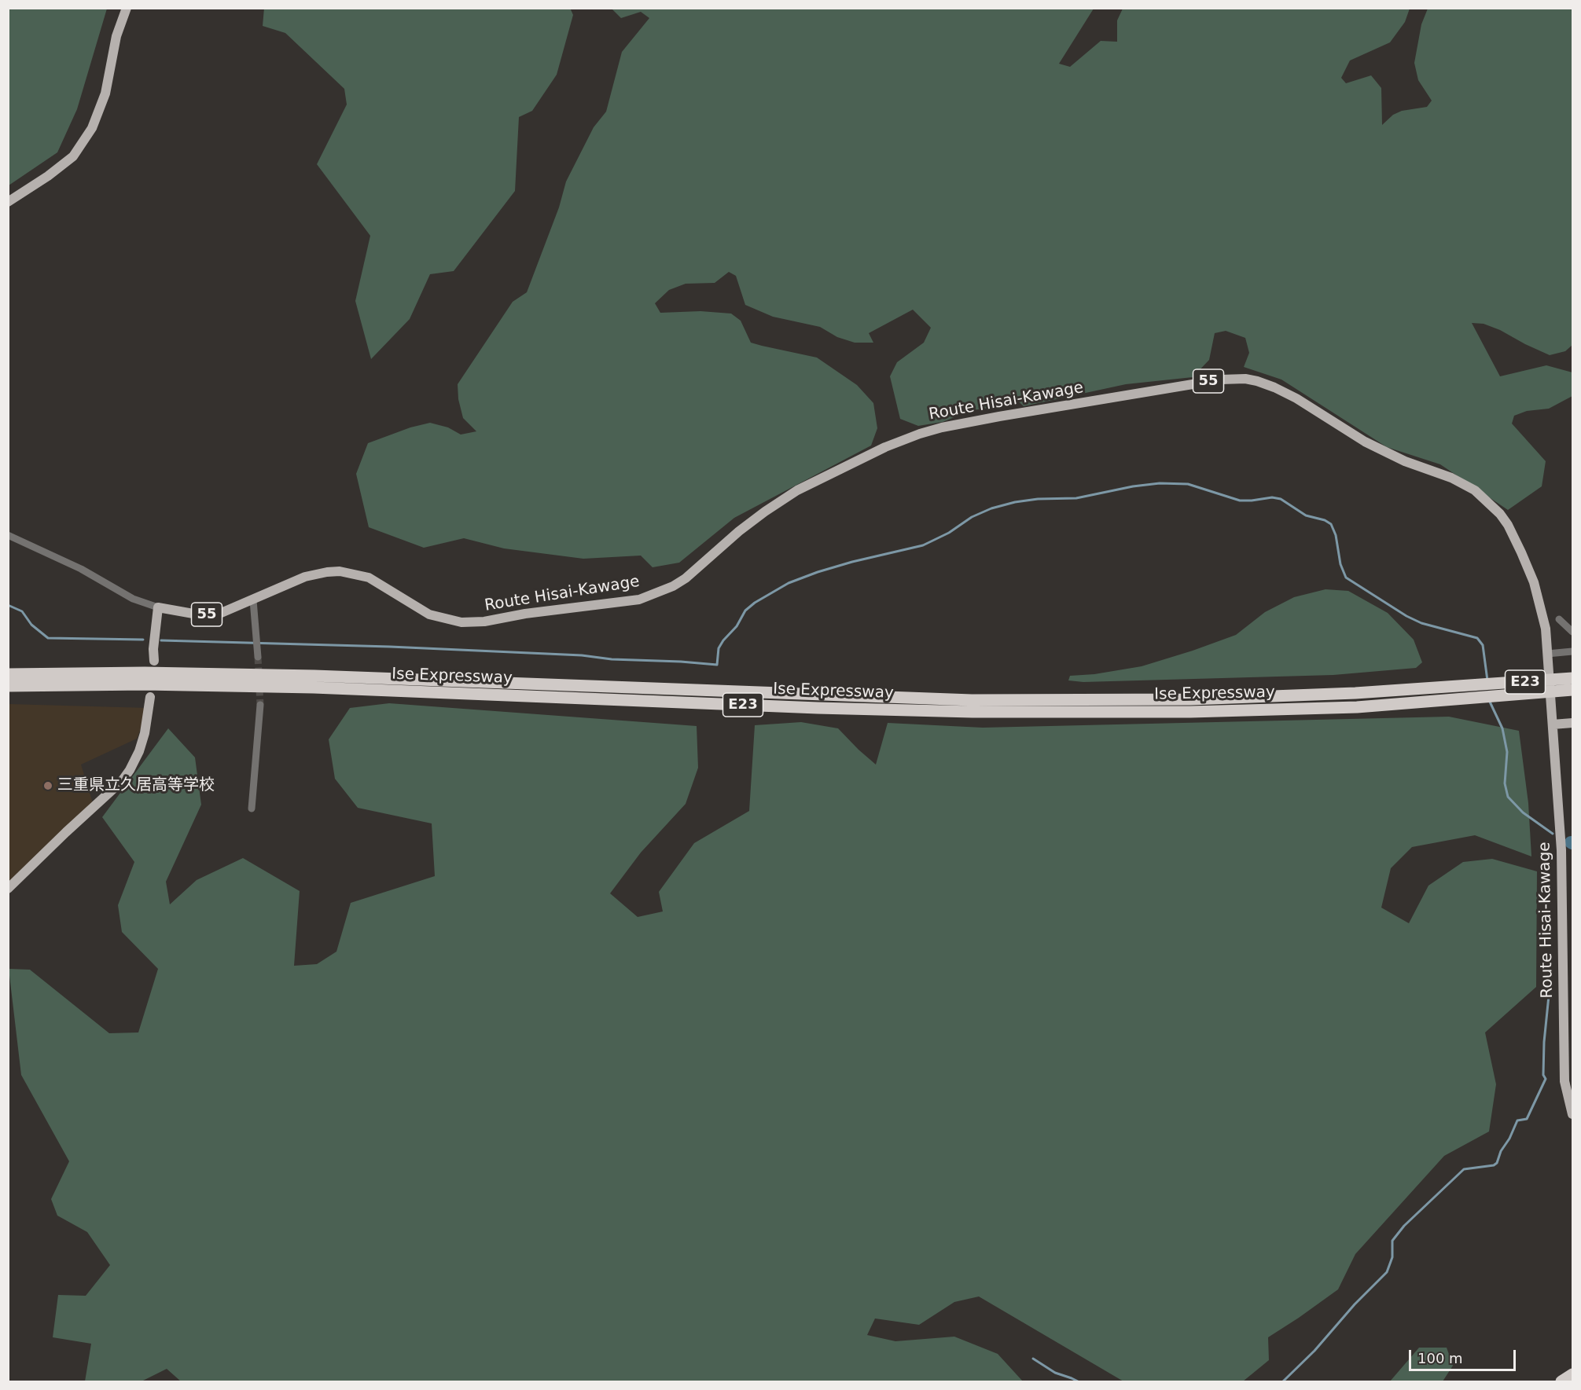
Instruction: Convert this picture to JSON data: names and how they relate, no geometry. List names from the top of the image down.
{
  "streets": {
    "highway": ["Ise Expressway", "E23"],
    "main road": ["55", "Route Hisai-Kawage"]
  },
  "places": ["三重県立久居高等学校"],
  "scale_bar": "100 m"
}
